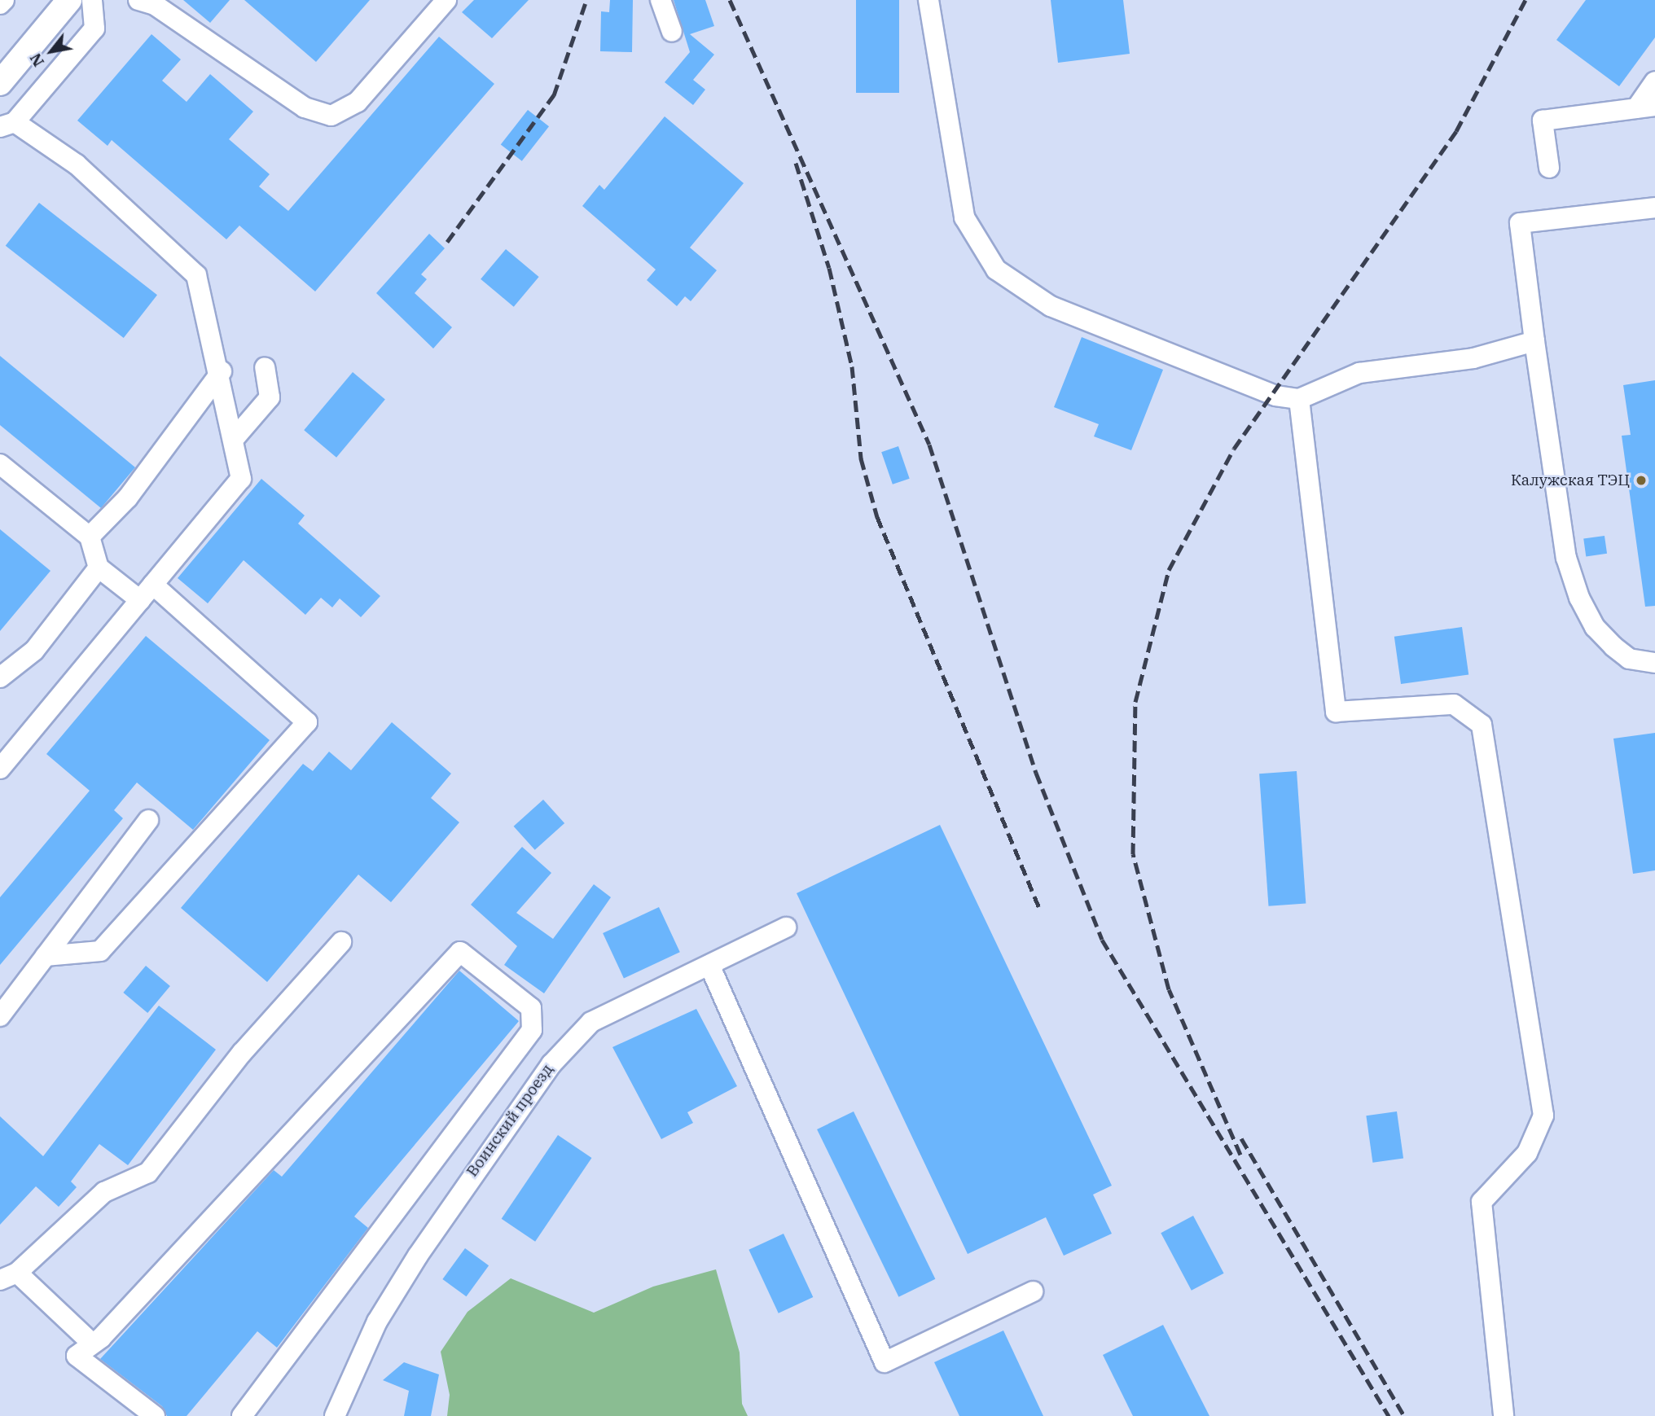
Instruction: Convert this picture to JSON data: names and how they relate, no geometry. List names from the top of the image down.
{
  "streets": {
    "street": ["Воинский проезд"]
  },
  "places": ["Калужская ТЭЦ"],
  "north": "bottom left"
}
